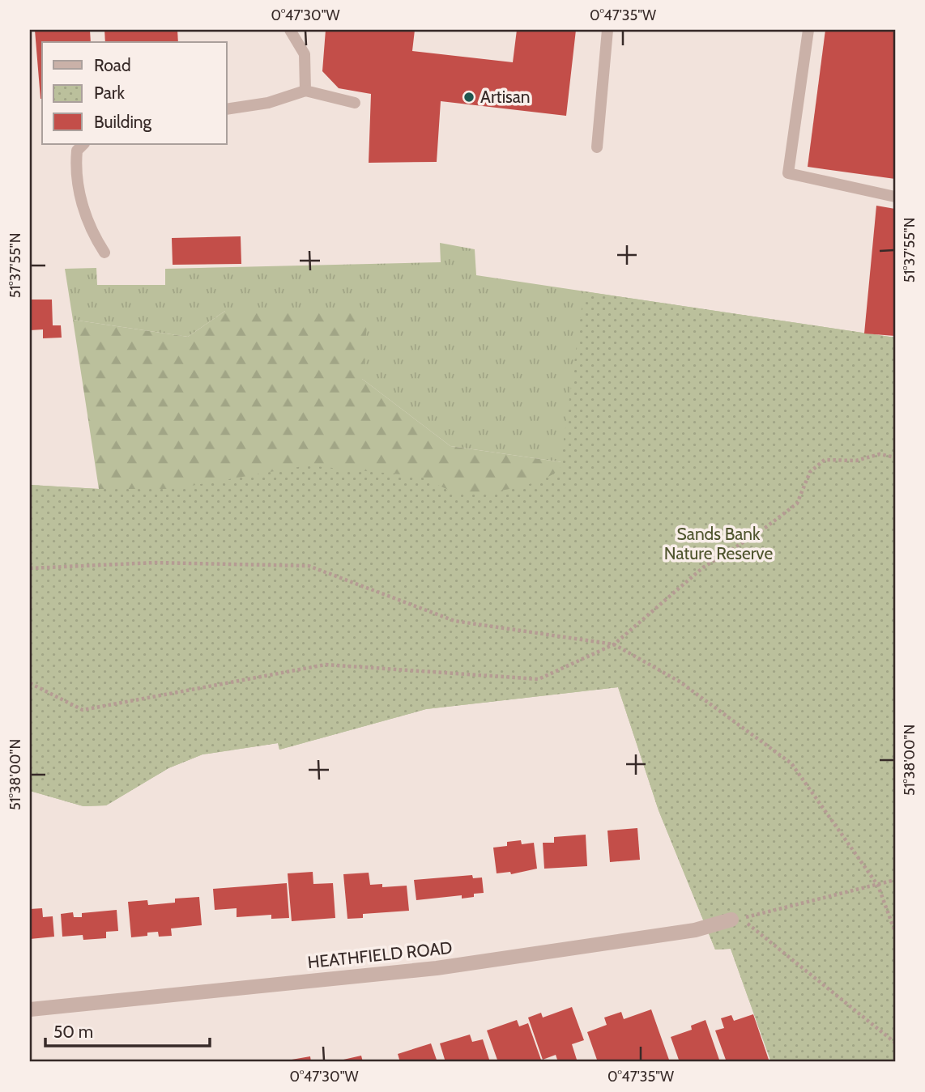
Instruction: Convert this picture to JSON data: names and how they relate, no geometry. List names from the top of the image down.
{
  "streets": {
    "street": ["HEATHFIELD ROAD"]
  },
  "parks": ["Sands Bank Nature Reserve"],
  "places": ["Artisan"],
  "legend": ["Road", "Park", "Building"],
  "scale_bar": "50 m",
  "coordinates": [
    "0°47'30\"W",
    "0°47'35\"W",
    "51°37'55\"N",
    "51°38'00\"N"
  ]
}
